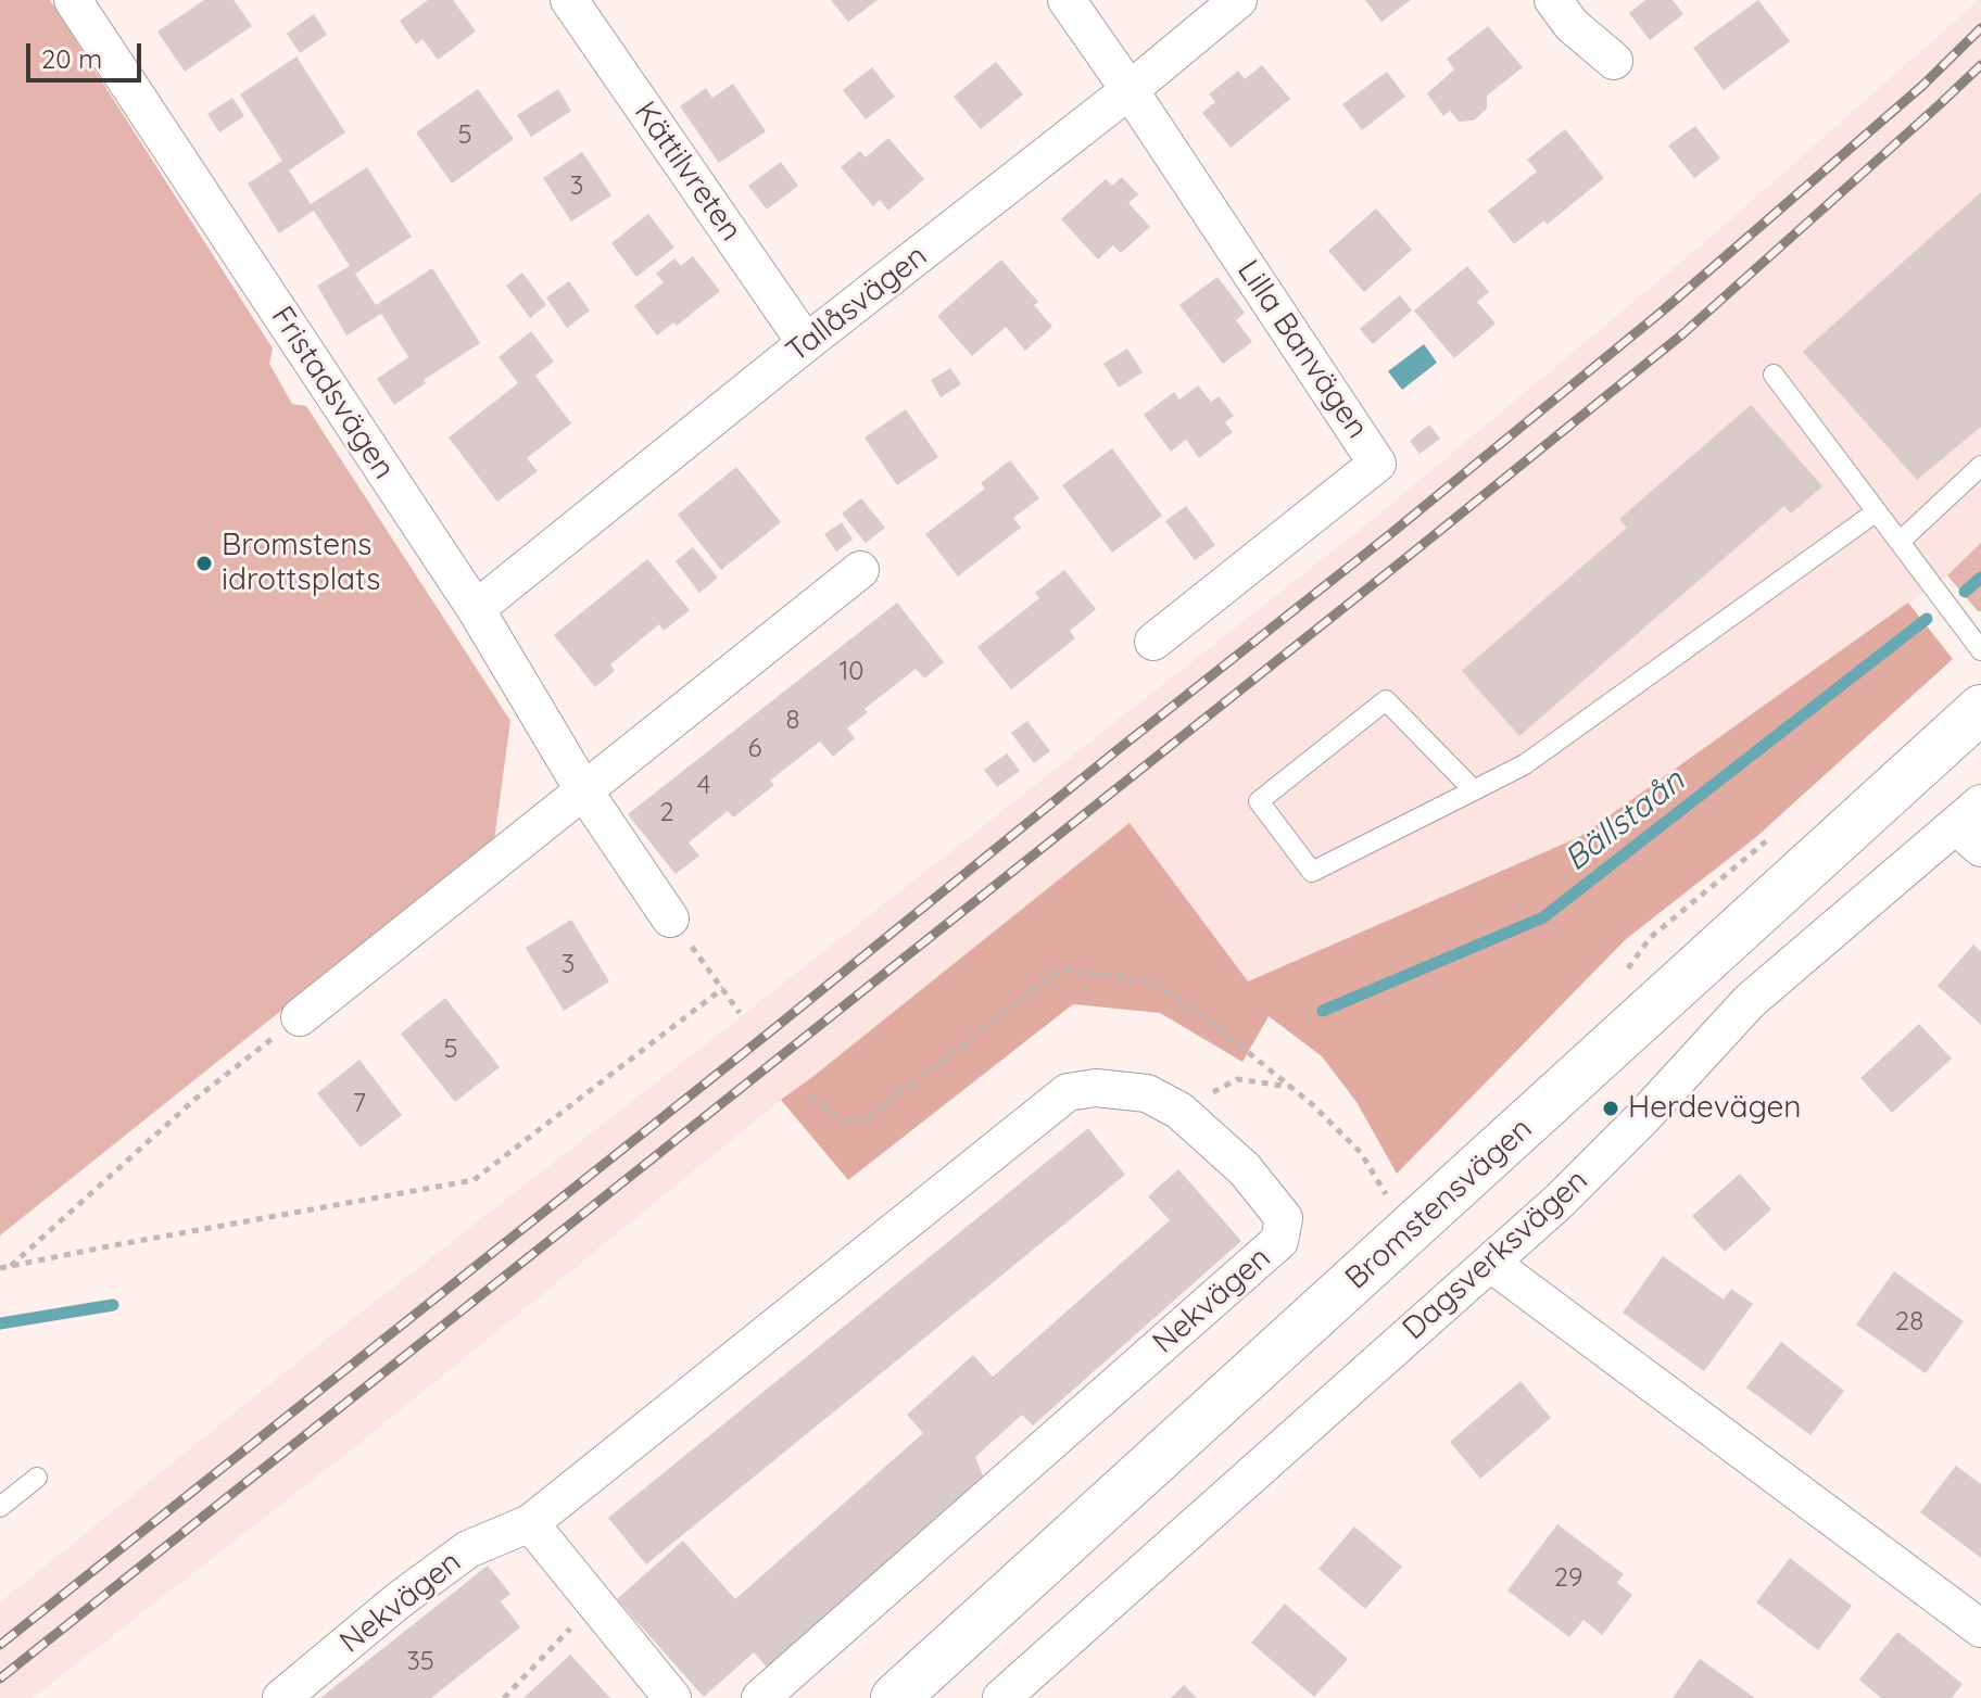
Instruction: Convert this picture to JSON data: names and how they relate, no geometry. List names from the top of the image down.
{
  "streets": {
    "street": [
      "Kättilvreten",
      "Tallåsvägen",
      "Lilla Banvägen",
      "Fristadsvägen",
      "Bromstensvägen",
      "Dagsverksvägen",
      "Nekvägen"
    ]
  },
  "crossings": [
    ["Kättilvreten", "Tallåsvägen"],
    ["Tallåsvägen", "Lilla Banvägen"],
    ["Tallåsvägen", "Fristadsvägen"]
  ],
  "water": ["Bällstaån"],
  "places": ["Bromstens idrottsplats", "Herdevägen"],
  "house_numbers": [
    "5",
    "3",
    "10",
    "8",
    "6",
    "4",
    "2",
    "3",
    "5",
    "7",
    "28",
    "29",
    "35"
  ],
  "scale_bar": "20 m"
}
